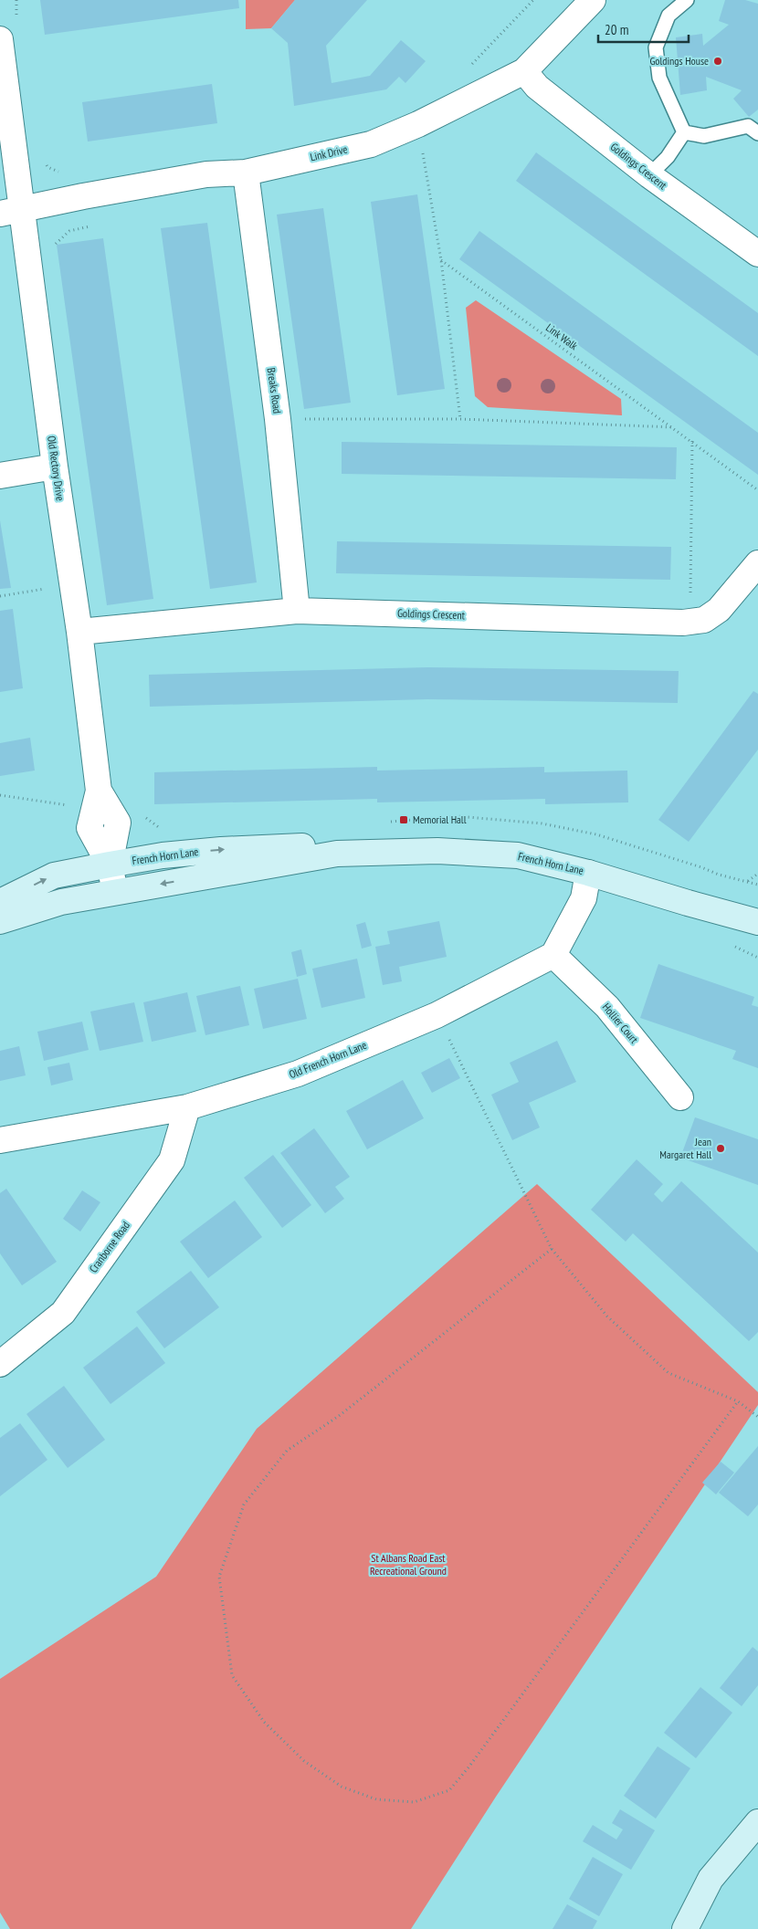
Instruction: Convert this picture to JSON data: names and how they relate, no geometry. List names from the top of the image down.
{
  "streets": {
    "main road": ["French Horn Lane"],
    "street": [
      "Link Drive",
      "Goldings Crescent",
      "Breaks Road",
      "Old Rectory Drive",
      "Hollier Court",
      "Old French Horn Lane",
      "Cranborne Road"
    ],
    "path": ["Link Walk"]
  },
  "crossings": [
    ["Link Drive", "Goldings Crescent"],
    ["Link Drive", "Breaks Road"],
    ["Link Drive", "Old Rectory Drive"],
    ["Goldings Crescent", "Breaks Road"],
    ["Goldings Crescent", "Old Rectory Drive"],
    ["Old Rectory Drive", "French Horn Lane"],
    ["Hollier Court", "Old French Horn Lane"],
    ["Old French Horn Lane", "Cranborne Road"]
  ],
  "parks": ["St Albans Road East Recreational Ground"],
  "places": {
    "other": ["Goldings House", "Jean Margaret Hall"],
    "transit": ["Memorial Hall"]
  },
  "scale_bar": "20 m"
}
